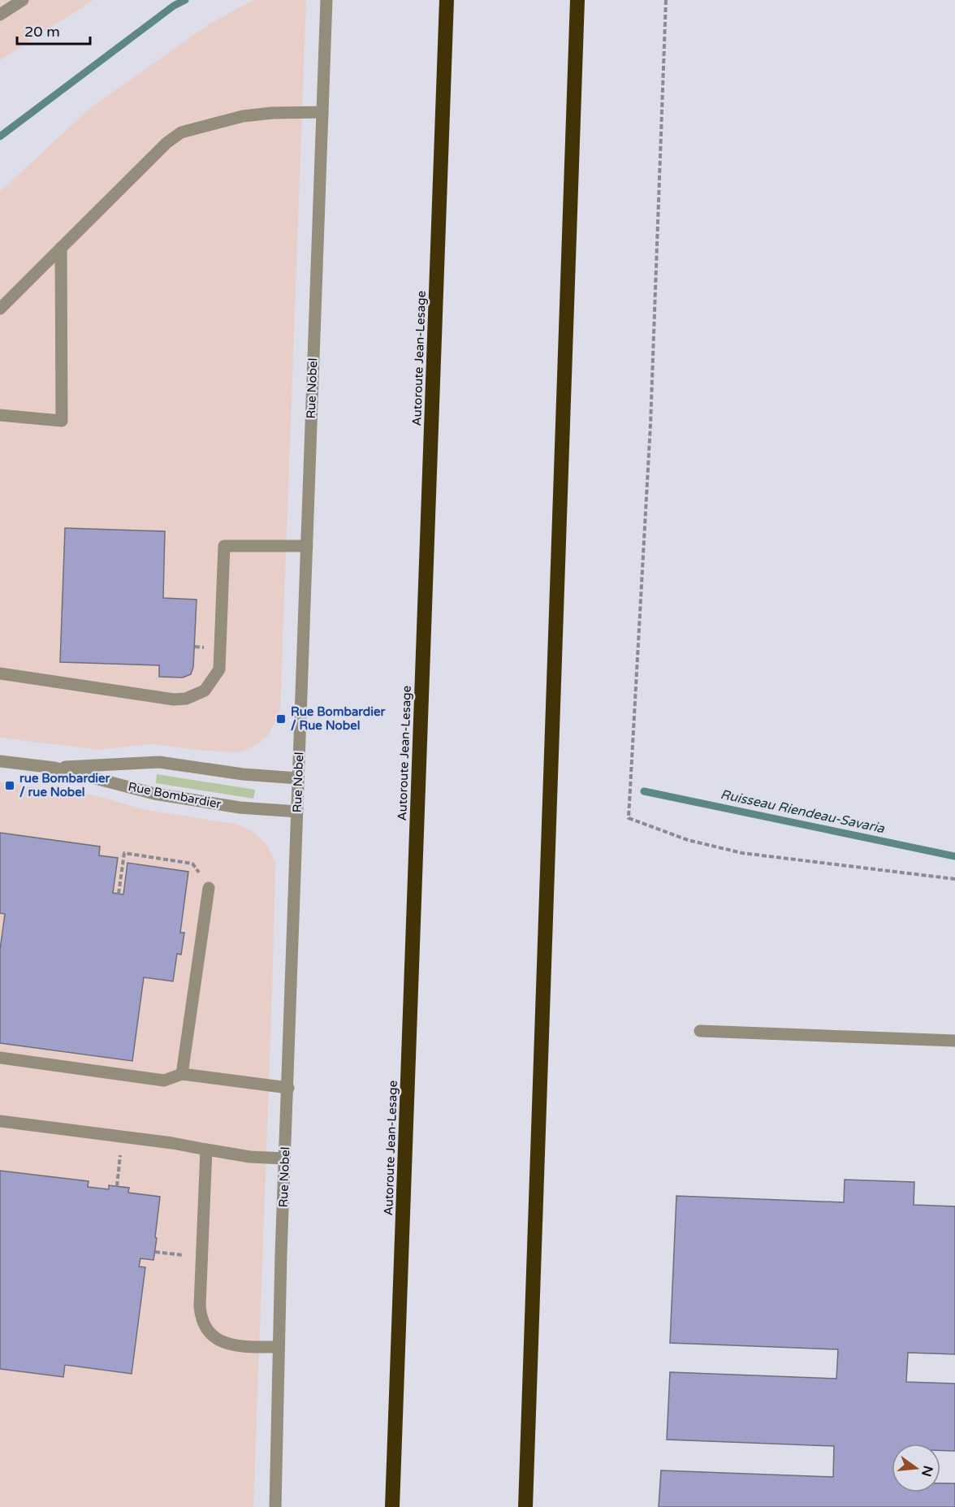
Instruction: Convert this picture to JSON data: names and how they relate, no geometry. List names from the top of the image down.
{
  "streets": {
    "highway": ["Autoroute Jean-Lesage"],
    "street": ["Rue Nobel", "Rue Bombardier"]
  },
  "crossings": [
    ["Rue Nobel", "Rue Bombardier"]
  ],
  "water": ["Ruisseau Riendeau-Savaria"],
  "places": {
    "transit": ["Rue Bombardier / Rue Nobel", "rue Bombardier / rue Nobel"]
  },
  "scale_bar": "20 m",
  "north": "right"
}
